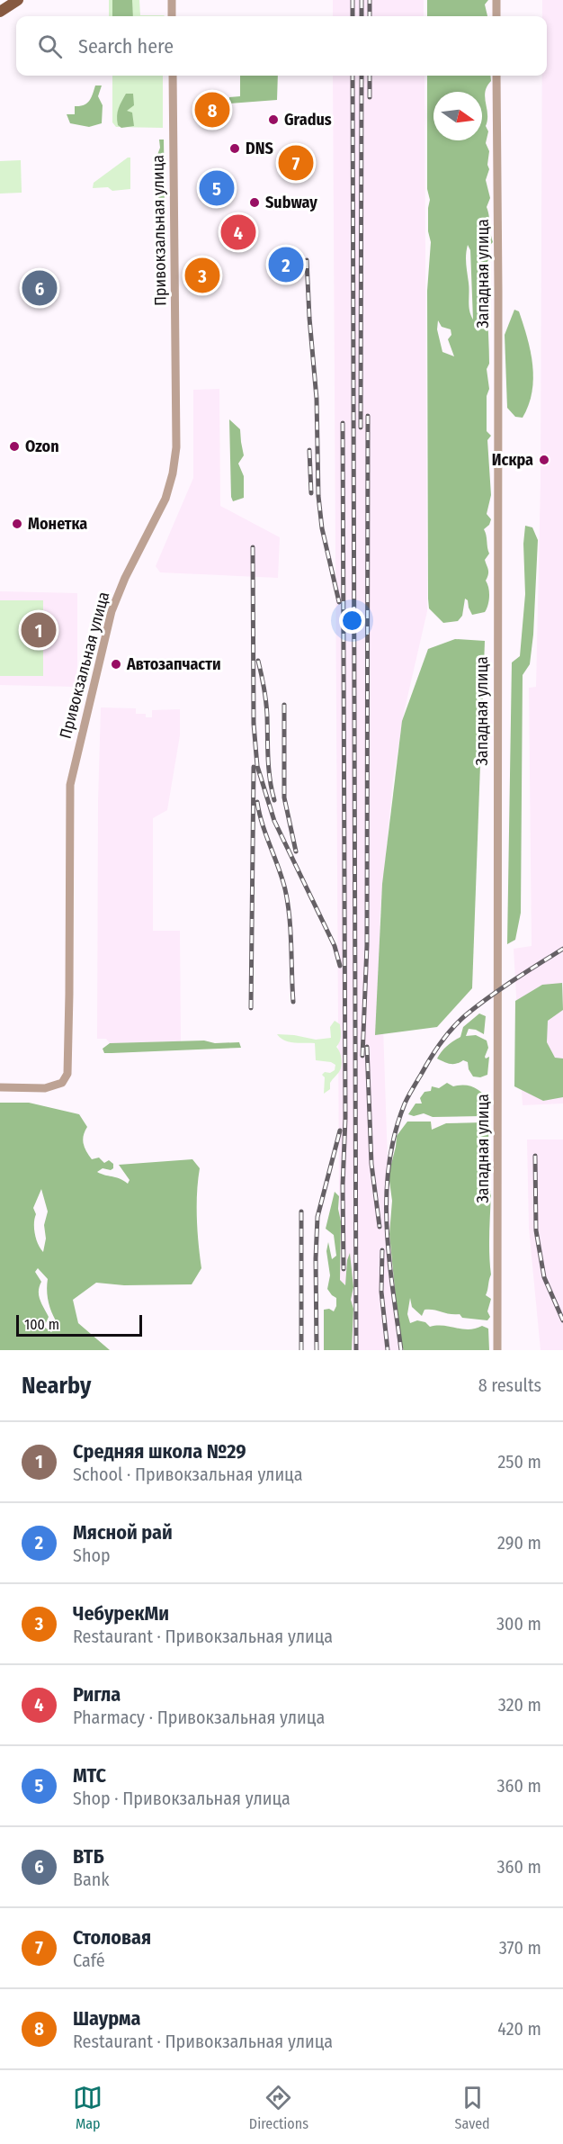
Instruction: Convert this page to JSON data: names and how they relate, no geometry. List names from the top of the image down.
{
  "streets": {
    "street": ["Привокзальная улица", "Западная улица"]
  },
  "places": [
    "Gradus",
    "DNS",
    "Subway",
    "Ozon",
    "Искра",
    "Монетка",
    "Автозапчасти"
  ],
  "scale_bar": "100 m",
  "north": "right",
  "page": {
    "search": "Search here",
    "pins": [
      "8",
      "7",
      "5",
      "4",
      "2",
      "3",
      "6",
      "1"
    ],
    "scale": "100 m",
    "heading": ["Nearby", "8 results"],
    "list": [
      {
        "mark": "1",
        "name": "Средняя школа №29",
        "note": "School · Привокзальная улица",
        "value": "250 m"
      },
      {
        "mark": "2",
        "name": "Мясной рай",
        "note": "Shop",
        "value": "290 m"
      },
      {
        "mark": "3",
        "name": "ЧебурекМи",
        "note": "Restaurant · Привокзальная улица",
        "value": "300 m"
      },
      {
        "mark": "4",
        "name": "Ригла",
        "note": "Pharmacy · Привокзальная улица",
        "value": "320 m"
      },
      {
        "mark": "5",
        "name": "МТС",
        "note": "Shop · Привокзальная улица",
        "value": "360 m"
      },
      {
        "mark": "6",
        "name": "ВТБ",
        "note": "Bank",
        "value": "360 m"
      },
      {
        "mark": "7",
        "name": "Столовая",
        "note": "Café",
        "value": "370 m"
      },
      {
        "mark": "8",
        "name": "Шаурма",
        "note": "Restaurant · Привокзальная улица",
        "value": "420 m"
      }
    ],
    "nav": ["Map", "Directions", "Saved"]
  }
}
